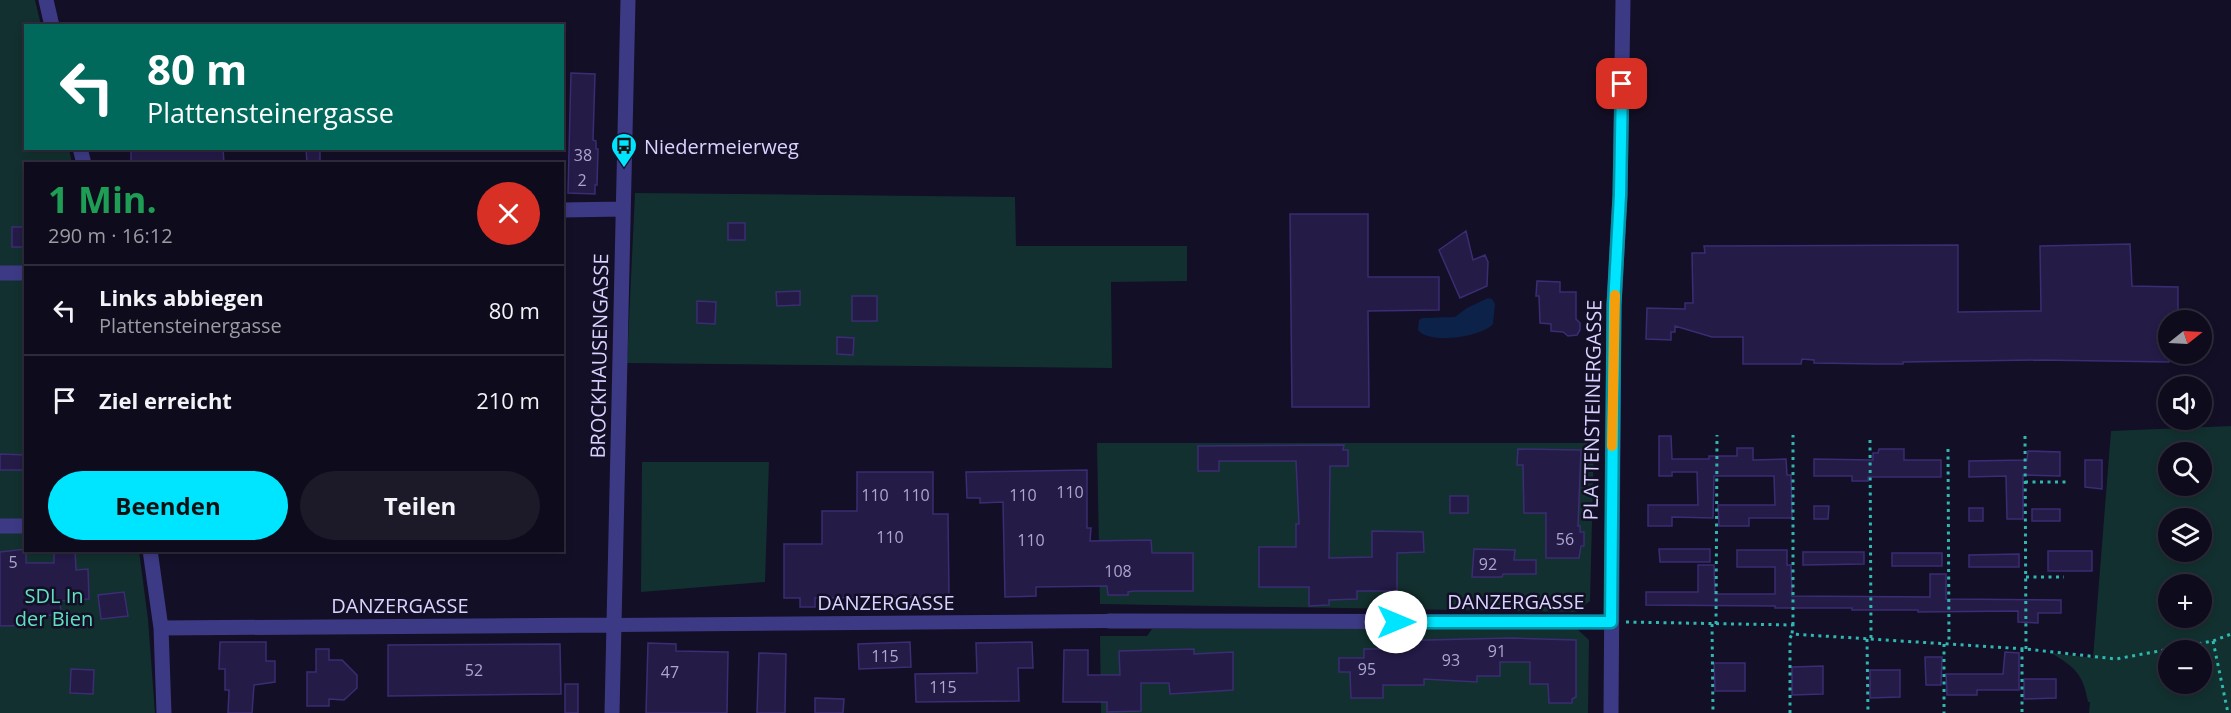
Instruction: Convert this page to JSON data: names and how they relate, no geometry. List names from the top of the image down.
{
  "streets": {
    "street": ["BROCKHAUSENGASSE", "PLATTENSTEINERGASSE", "DANZERGASSE"]
  },
  "crossings": [
    ["BROCKHAUSENGASSE", "DANZERGASSE"],
    ["PLATTENSTEINERGASSE", "DANZERGASSE"]
  ],
  "parks": ["SDL In der Bien"],
  "places": {
    "bus stop": ["Niedermeierweg"]
  },
  "house_numbers": [
    "38",
    "2",
    "110",
    "110",
    "110",
    "110",
    "110",
    "56",
    "110",
    "5",
    "92",
    "108",
    "91",
    "115",
    "93",
    "95",
    "52",
    "47",
    "115"
  ],
  "north": "right",
  "page": {
    "turn": ["80 m", "Plattensteinergasse"],
    "heading": ["1 Min.", "290 m · 16:12"],
    "list": [
      {
        "name": "Links abbiegen",
        "note": "Plattensteinergasse",
        "value": "80 m"
      },
      {
        "name": "Ziel erreicht",
        "value": "210 m"
      }
    ],
    "map_buttons": ["+", "−"],
    "buttons": ["Beenden", "Teilen"]
  }
}
